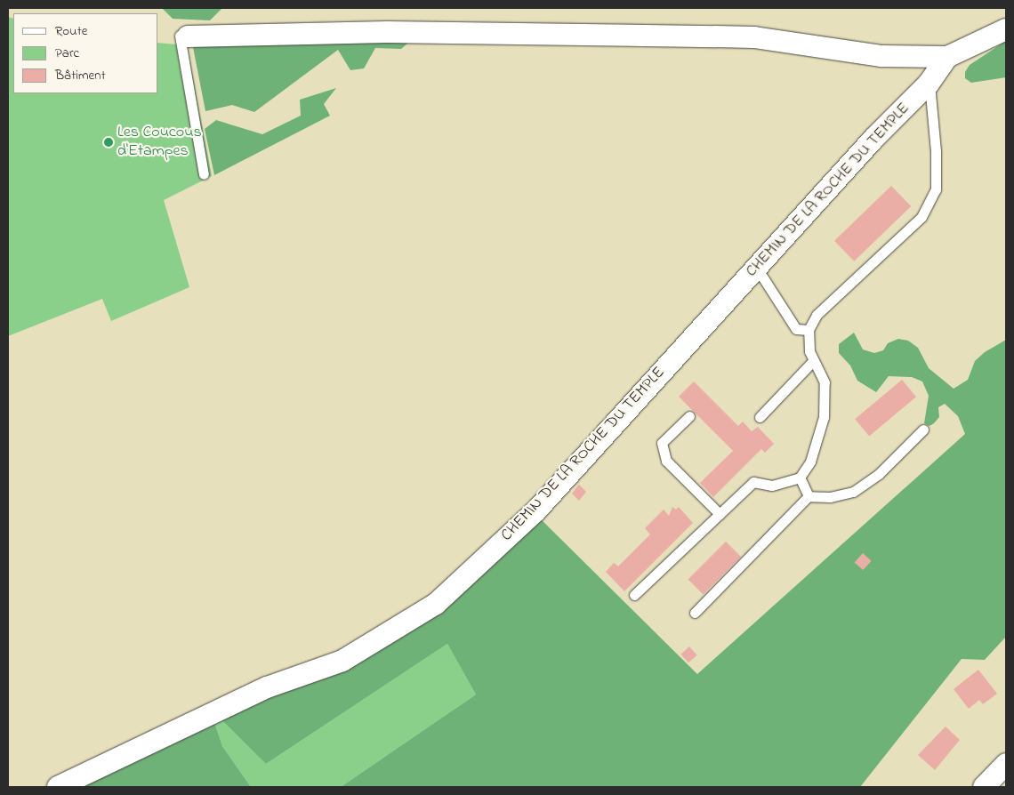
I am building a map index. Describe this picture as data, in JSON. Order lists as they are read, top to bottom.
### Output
{
  "streets": {
    "street": ["CHEMIN DE LA ROCHE DU TEMPLE"]
  },
  "places": ["Les Coucous d'Etampes"],
  "legend": ["Route", "Parc", "Bâtiment"]
}
